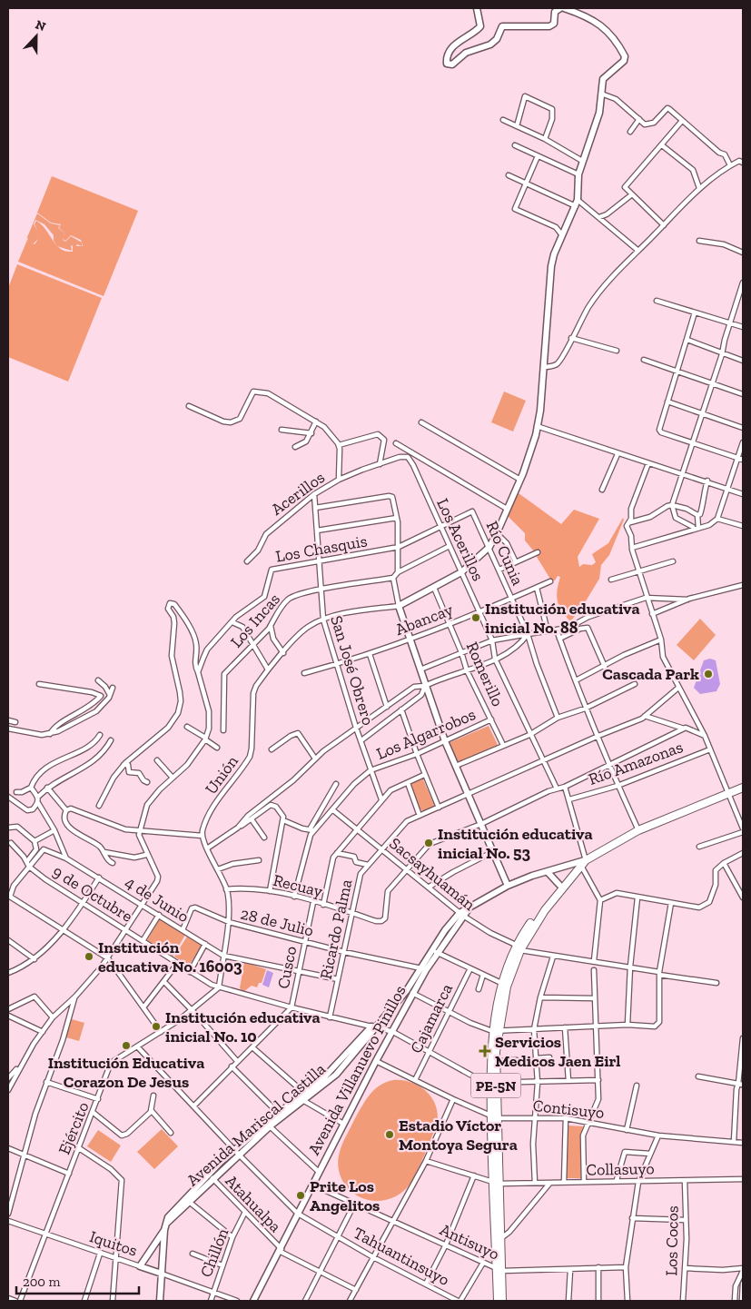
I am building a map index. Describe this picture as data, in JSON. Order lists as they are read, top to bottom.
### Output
{
  "streets": {
    "highway": ["PE-5N"],
    "street": [
      "Acerillos",
      "Los Acerillos",
      "Los Chasquis",
      "Río Cunia",
      "Abancay",
      "Los Incas",
      "San José Obrero",
      "Romerillo",
      "Los Algarrobos",
      "Río Amazonas",
      "Unión",
      "Sacsayhuamán",
      "Recuay",
      "9 de Octubre",
      "4 de Junio",
      "28 de Julio",
      "Ricardo Palma",
      "Cusco",
      "Cajamarca",
      "Avenida Villanuevo Pinillos",
      "Contisuyo",
      "Avenida Mariscal Castilla",
      "Ejército",
      "Collasuyo",
      "Atahualpa",
      "Los Cocos",
      "Antisuyo",
      "Iquitos",
      "Chillón",
      "Tahuantinsuyo"
    ]
  },
  "crossings": [
    ["Acerillos", "Los Acerillos"],
    ["Acerillos", "San José Obrero"],
    ["Los Acerillos", "Los Chasquis"],
    ["Los Acerillos", "Río Cunia"],
    ["Los Acerillos", "Abancay"],
    ["Los Acerillos", "Ricardo Palma"],
    ["Los Chasquis", "Río Cunia"],
    ["Los Chasquis", "San José Obrero"],
    ["Río Cunia", "Abancay"],
    ["Abancay", "San José Obrero"],
    ["Abancay", "Romerillo"],
    ["Los Incas", "San José Obrero"],
    ["San José Obrero", "Los Algarrobos"],
    ["San José Obrero", "Unión"],
    ["Romerillo", "Los Algarrobos"],
    ["Sacsayhuamán", "Recuay"],
    ["Sacsayhuamán", "Ricardo Palma"],
    ["Sacsayhuamán", "PE-5N"],
    ["Sacsayhuamán", "Avenida Mariscal Castilla"],
    ["Recuay", "Ricardo Palma"],
    ["Recuay", "Cusco"],
    ["9 de Octubre", "4 de Junio"],
    ["9 de Octubre", "Ricardo Palma"],
    ["9 de Octubre", "Cusco"],
    ["9 de Octubre", "Cajamarca"],
    ["9 de Octubre", "Avenida Villanuevo Pinillos"],
    ["9 de Octubre", "PE-5N"],
    ["9 de Octubre", "Avenida Mariscal Castilla"],
    ["9 de Octubre", "Ejército"],
    ["4 de Junio", "28 de Julio"],
    ["4 de Junio", "Ricardo Palma"],
    ["4 de Junio", "Cusco"],
    ["28 de Julio", "Ricardo Palma"],
    ["28 de Julio", "Cusco"],
    ["28 de Julio", "Avenida Villanuevo Pinillos"],
    ["28 de Julio", "Avenida Mariscal Castilla"],
    ["Cusco", "Tahuantinsuyo"],
    ["Cajamarca", "Contisuyo"],
    ["Avenida Villanuevo Pinillos", "Contisuyo"],
    ["Avenida Villanuevo Pinillos", "Avenida Mariscal Castilla"],
    ["Avenida Villanuevo Pinillos", "Atahualpa"],
    ["Avenida Villanuevo Pinillos", "Antisuyo"],
    ["Avenida Villanuevo Pinillos", "Tahuantinsuyo"],
    ["PE-5N", "Contisuyo"],
    ["PE-5N", "Avenida Mariscal Castilla"],
    ["PE-5N", "Collasuyo"],
    ["PE-5N", "Antisuyo"],
    ["Avenida Mariscal Castilla", "Atahualpa"],
    ["Avenida Mariscal Castilla", "Tahuantinsuyo"],
    ["Ejército", "Iquitos"],
    ["Ejército", "Tahuantinsuyo"],
    ["Collasuyo", "Los Cocos"],
    ["Atahualpa", "Chillón"],
    ["Iquitos", "Chillón"]
  ],
  "places": {
    "other": [
      "Institución educativa inicial No. 88",
      "Cascada Park",
      "Institución educativa inicial No. 53",
      "Institución educativa No. 16003",
      "Institución educativa inicial No. 10",
      "Institución Educativa Corazon De Jesus",
      "Estadio Víctor Montoya Segura",
      "Prite Los Angelitos"
    ],
    "health": ["Servicios Medicos Jaen Eirl"]
  },
  "scale_bar": "200 m",
  "north": "top"
}
